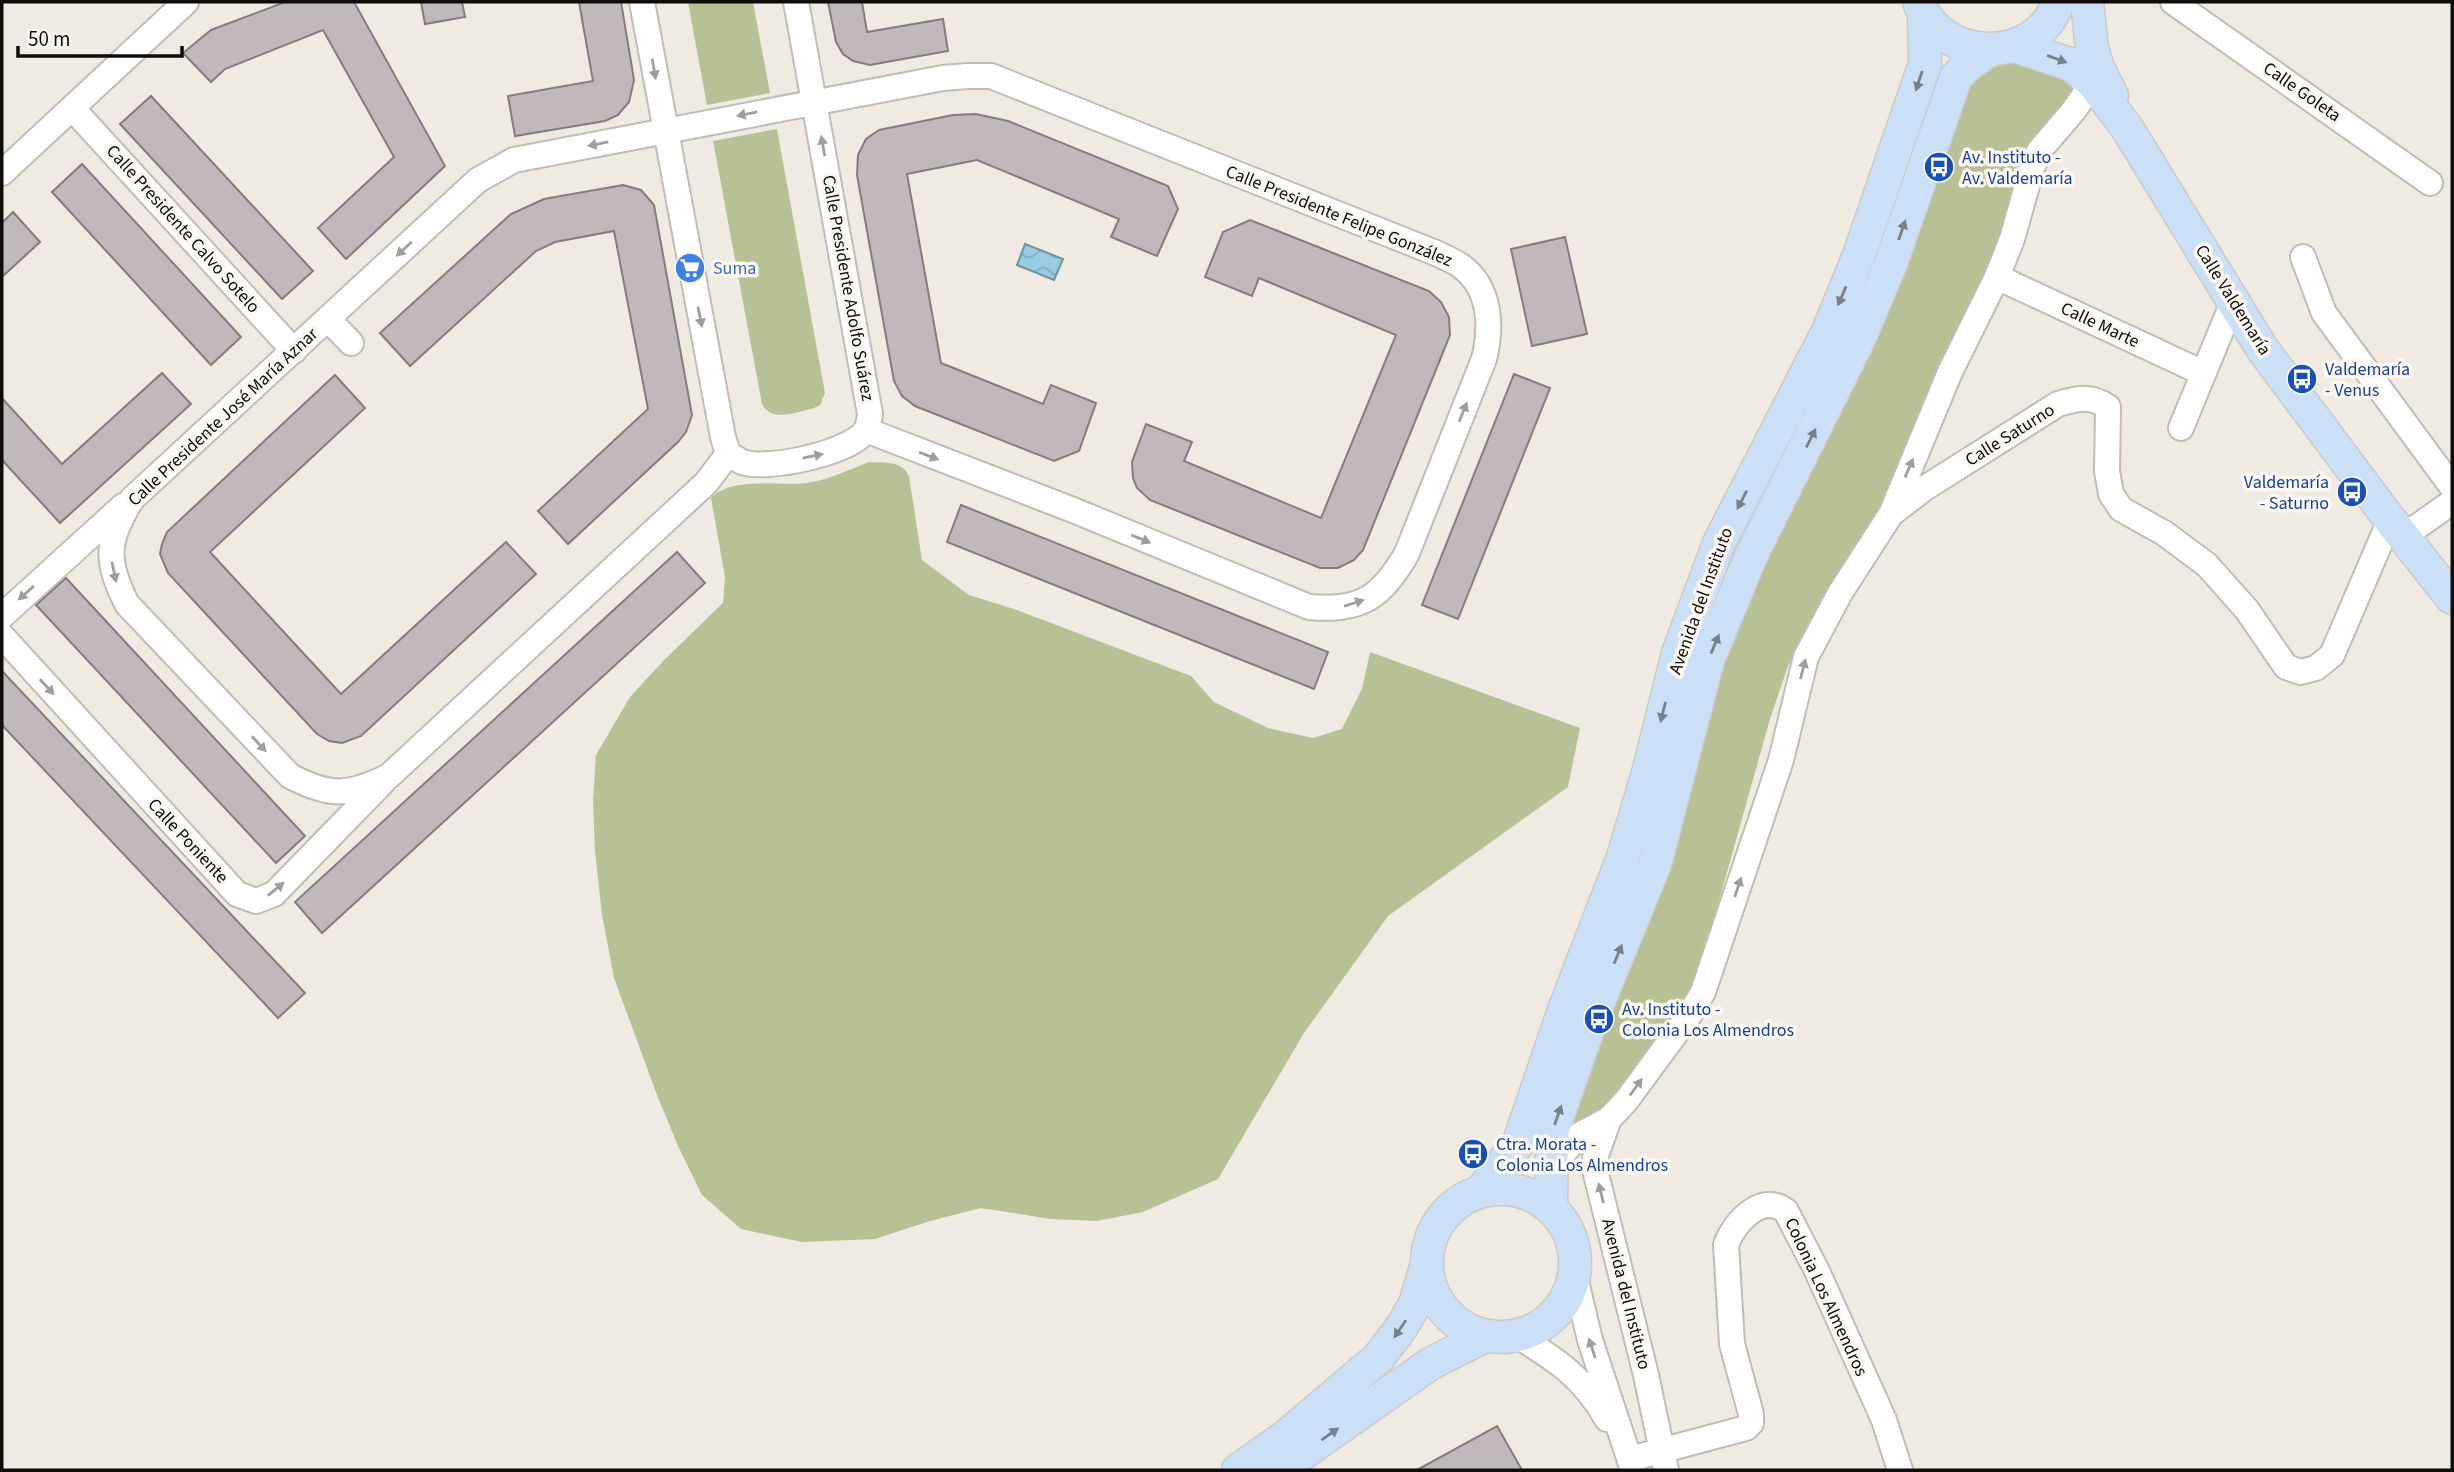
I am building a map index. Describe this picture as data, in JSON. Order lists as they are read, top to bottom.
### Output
{
  "streets": {
    "main road": ["Calle Valdemaría", "Avenida del Instituto"],
    "street": [
      "Calle Goleta",
      "Calle Presidente Felipe González",
      "Calle Presidente Calvo Sotelo",
      "Calle Presidente Adolfo Suárez",
      "Calle Marte",
      "Calle Presidente José María Aznar",
      "Calle Saturno",
      "Calle Poniente",
      "Colonia Los Almendros"
    ]
  },
  "crossings": [
    ["Calle Presidente Felipe González", "Calle Presidente Adolfo Suárez"],
    ["Calle Presidente Felipe González", "Calle Presidente José María Aznar"],
    ["Calle Presidente Calvo Sotelo", "Calle Presidente José María Aznar"],
    ["Calle Valdemaría", "Calle Saturno"],
    ["Calle Valdemaría", "Avenida del Instituto"],
    ["Calle Marte", "Avenida del Instituto"],
    ["Calle Presidente José María Aznar", "Calle Poniente"],
    ["Calle Saturno", "Avenida del Instituto"],
    ["Avenida del Instituto", "Colonia Los Almendros"]
  ],
  "places": {
    "bus stop": [
      "Av. Instituto - Av. Valdemaría",
      "Valdemaría - Venus",
      "Valdemaría - Saturno",
      "Av. Instituto - Colonia Los Almendros",
      "Ctra. Morata - Colonia Los Almendros"
    ],
    "supermarket": ["Suma"]
  },
  "scale_bar": "50 m"
}
